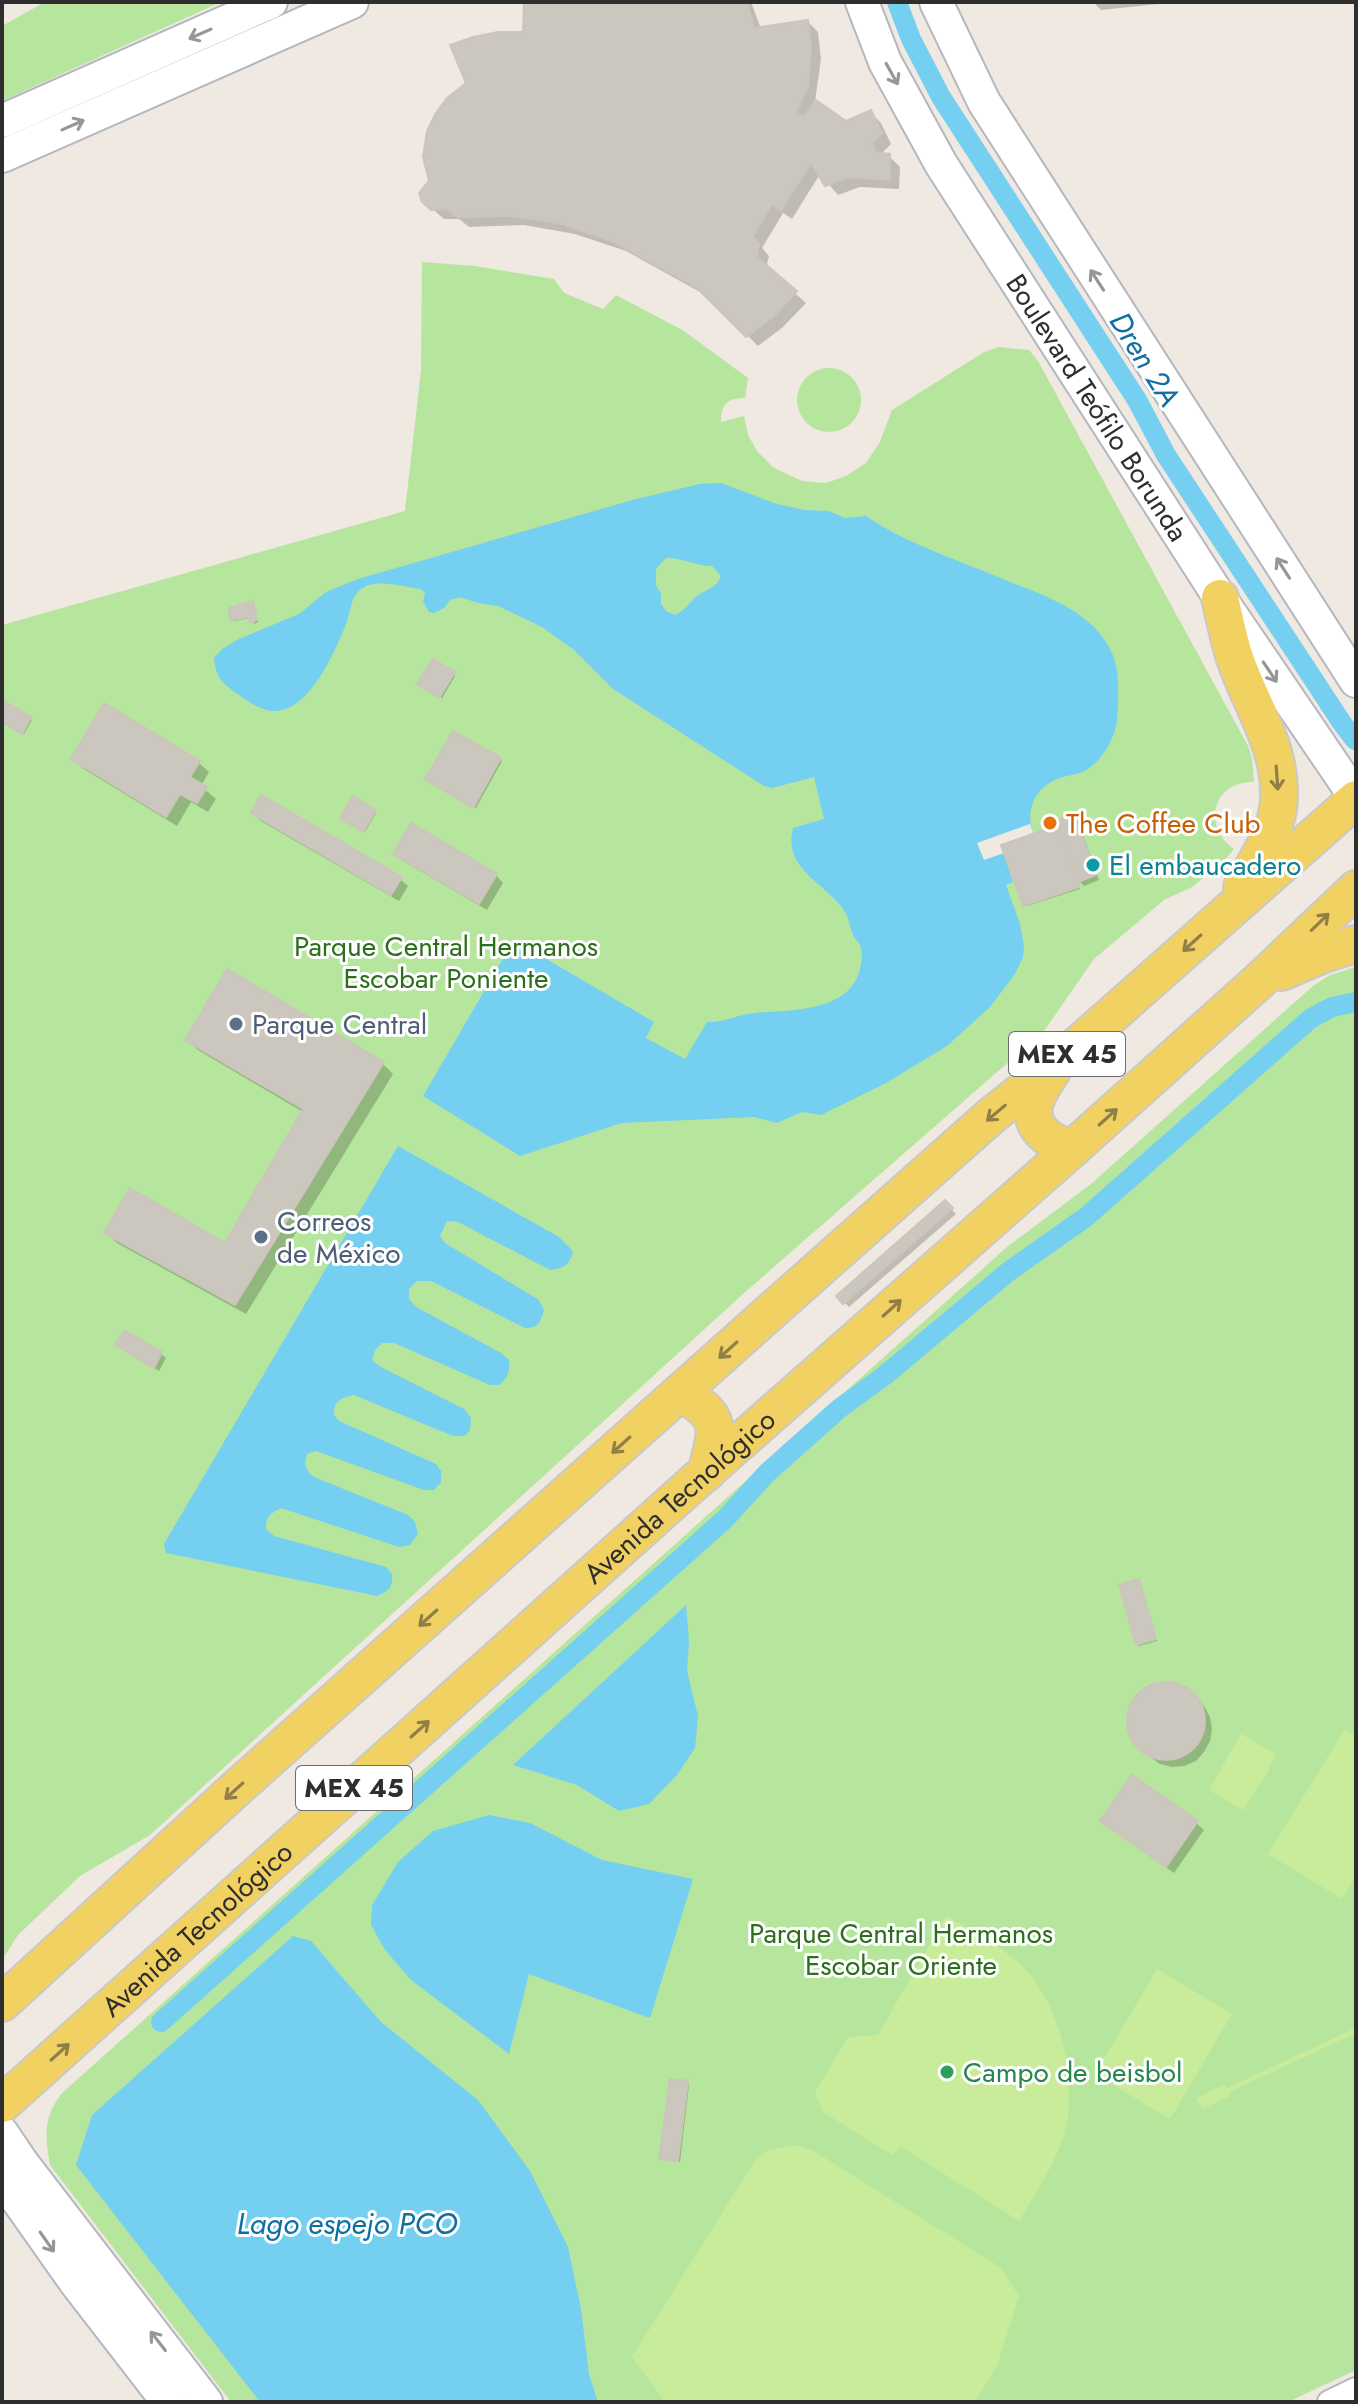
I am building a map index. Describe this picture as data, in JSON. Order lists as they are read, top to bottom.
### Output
{
  "streets": {
    "main road": ["Boulevard Teófilo Borunda", "MEX 45", "Avenida Tecnológico"]
  },
  "crossings": [
    ["Boulevard Teófilo Borunda", "MEX 45"]
  ],
  "water": ["Dren 2A", "Lago espejo PCO"],
  "parks": ["Parque Central Hermanos Escobar Poniente", "Parque Central Hermanos Escobar Oriente"],
  "places": [
    "The Coffee Club",
    "El embaucadero",
    "Parque Central",
    "Correos de México",
    "Campo de beisbol"
  ]
}
